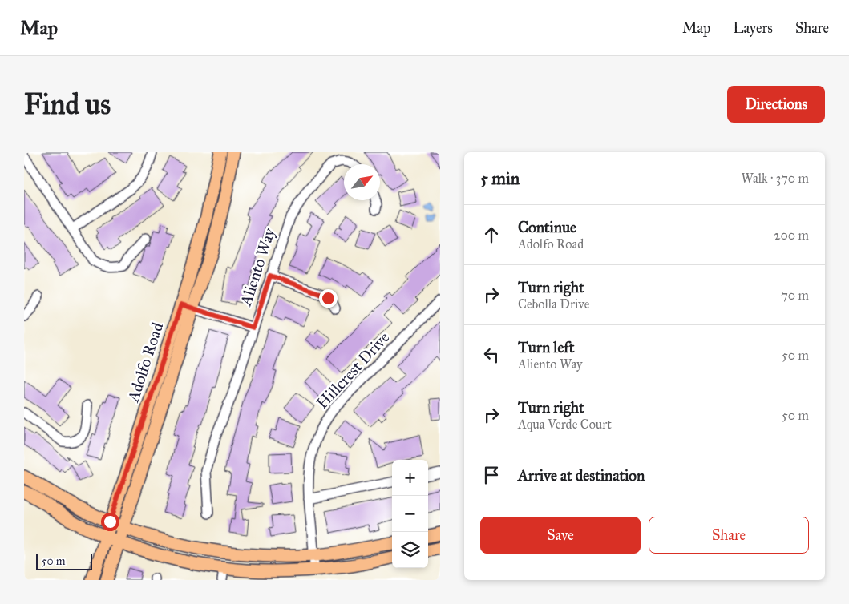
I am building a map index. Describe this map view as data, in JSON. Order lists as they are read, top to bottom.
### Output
{
  "streets": {
    "main road": ["Adolfo Road"],
    "street": ["Aliento Way", "Hillcrest Drive"]
  },
  "scale_bar": "50 m",
  "north": "top right",
  "page": {
    "header": "Map",
    "nav": ["Map", "Layers", "Share"],
    "buttons": [
      "Directions",
      ["Save", "Share"]
    ],
    "title": "Find us",
    "heading": ["5 min", "Walk · 370 m"],
    "list": [
      ["Continue", "Adolfo Road", "200 m"],
      ["Turn right", "Cebolla Drive", "70 m"],
      ["Turn left", "Aliento Way", "50 m"],
      ["Turn right", "Aqua Verde Court", "50 m"],
      "Arrive at destination"
    ],
    "map_buttons": ["+", "−"],
    "scale": "50 m"
  }
}
